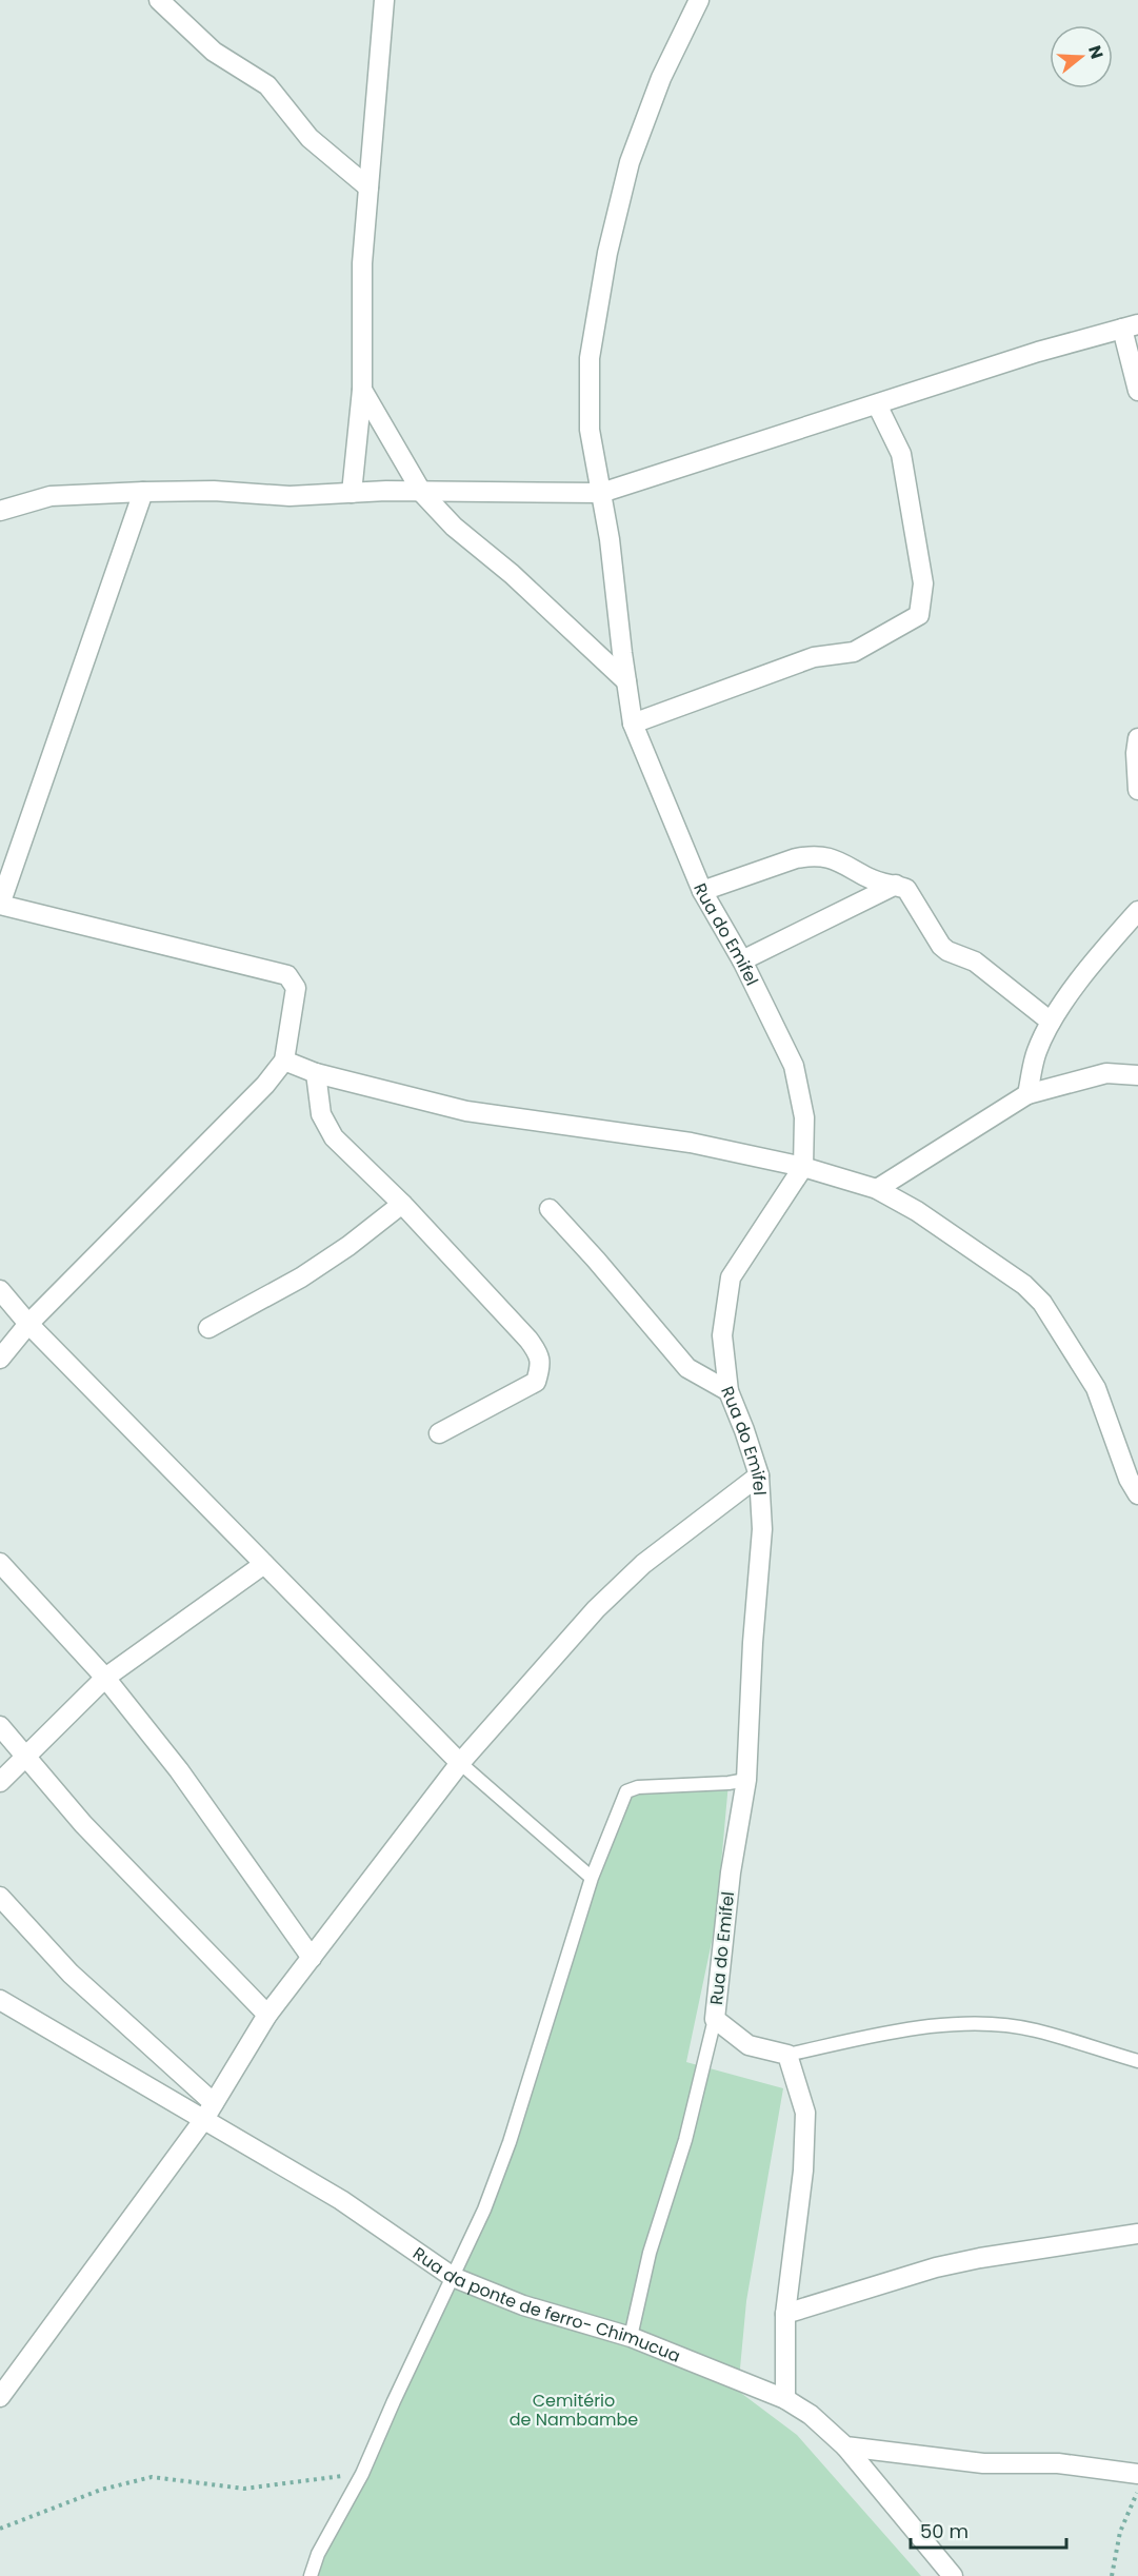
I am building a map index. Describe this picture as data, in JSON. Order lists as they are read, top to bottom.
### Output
{
  "streets": {
    "street": ["Rua do Emifel", "Rua da ponte de ferro- Chimucua"]
  },
  "parks": ["Cemitério de Nambambe"],
  "scale_bar": "50 m",
  "north": "right"
}
